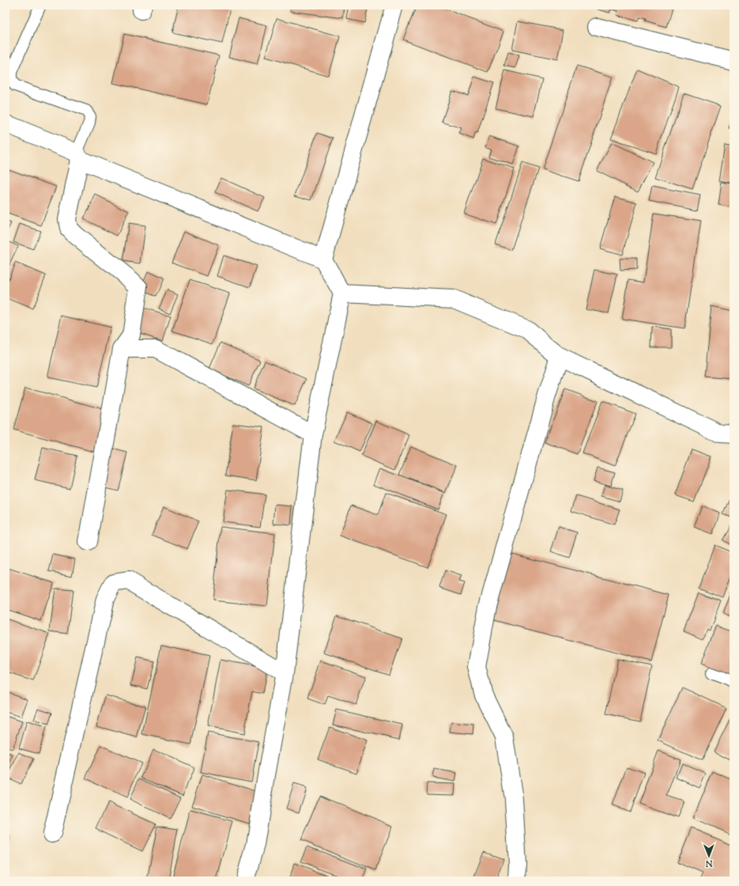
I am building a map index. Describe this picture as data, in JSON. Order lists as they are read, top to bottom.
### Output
{
  "north": "bottom"
}
